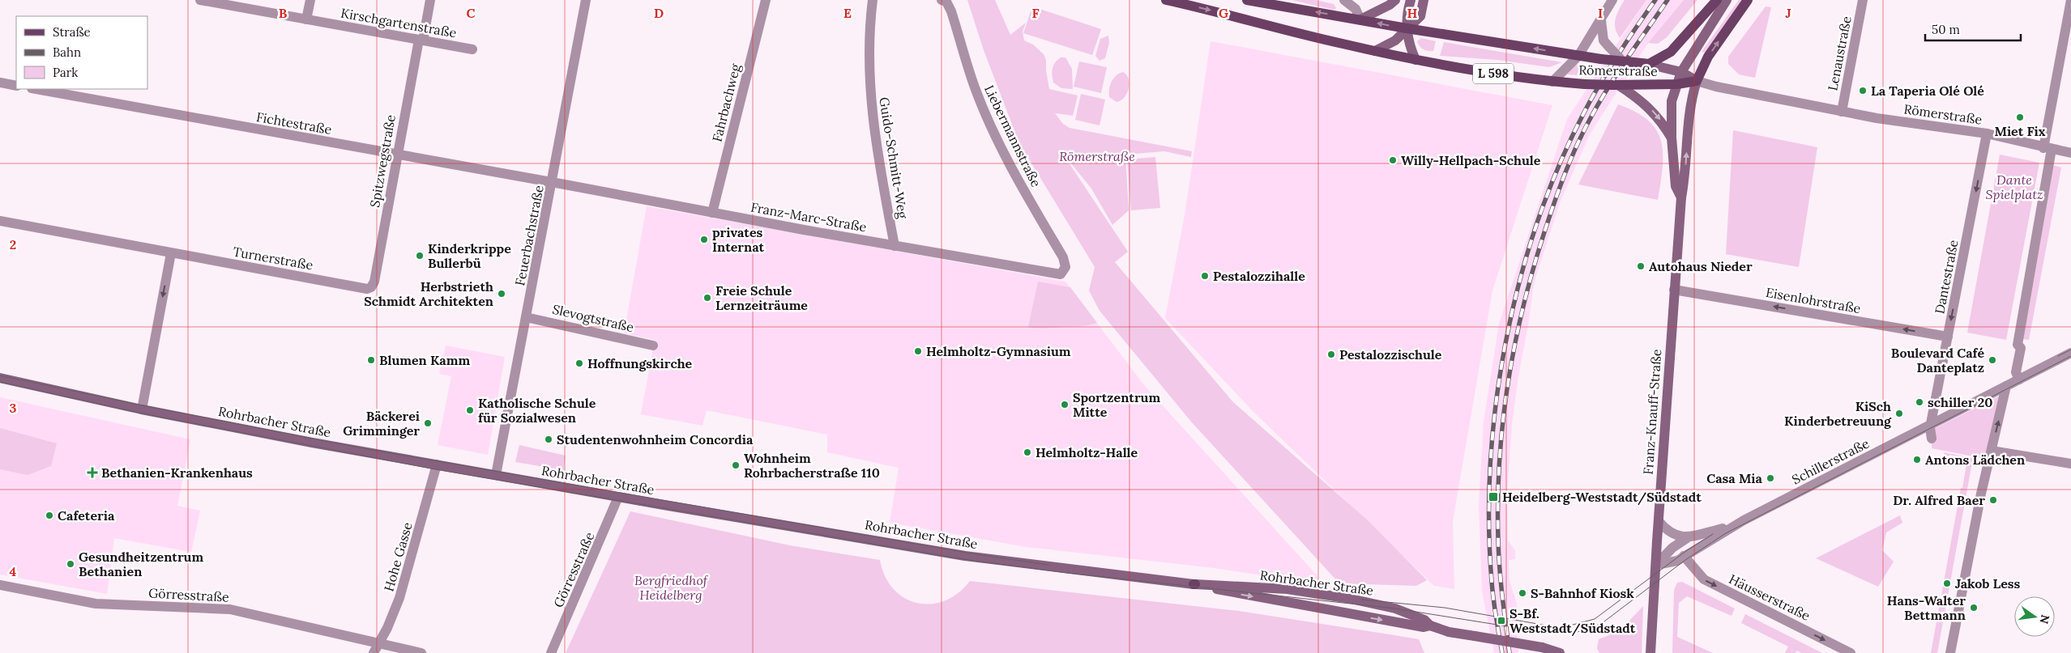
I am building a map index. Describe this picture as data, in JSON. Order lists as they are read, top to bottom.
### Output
{
  "streets": {
    "main road": [
      "Römerstraße",
      "L 598",
      "Franz-Knauff-Straße",
      "Rohrbacher Straße"
    ],
    "street": [
      "Kirschgartenstraße",
      "Lenaustraße",
      "Fahrbachweg",
      "Fichtestraße",
      "Liebermannstraße",
      "Guido-Schmitt-Weg",
      "Spitzwegstraße",
      "Franz-Marc-Straße",
      "Feuerbachstraße",
      "Turnerstraße",
      "Dantestraße",
      "Eisenlohrstraße",
      "Slevogtstraße",
      "Schillerstraße",
      "Hohe Gasse",
      "Görresstraße",
      "Häusserstraße"
    ]
  },
  "crossings": [
    ["Kirschgartenstraße", "Spitzwegstraße"],
    ["Lenaustraße", "Römerstraße"],
    ["Römerstraße", "Dantestraße"],
    ["Römerstraße", "Franz-Knauff-Straße"],
    ["Fahrbachweg", "Franz-Marc-Straße"],
    ["Fichtestraße", "Spitzwegstraße"],
    ["Fichtestraße", "Franz-Marc-Straße"],
    ["Fichtestraße", "Feuerbachstraße"],
    ["Liebermannstraße", "Franz-Marc-Straße"],
    ["Guido-Schmitt-Weg", "Franz-Marc-Straße"],
    ["Spitzwegstraße", "Turnerstraße"],
    ["Franz-Marc-Straße", "Feuerbachstraße"],
    ["Feuerbachstraße", "Slevogtstraße"],
    ["Feuerbachstraße", "Rohrbacher Straße"],
    ["Dantestraße", "Eisenlohrstraße"],
    ["Dantestraße", "Schillerstraße"],
    ["Eisenlohrstraße", "Franz-Knauff-Straße"],
    ["Franz-Knauff-Straße", "Schillerstraße"],
    ["Rohrbacher Straße", "Hohe Gasse"],
    ["Rohrbacher Straße", "Görresstraße"],
    ["Schillerstraße", "Häusserstraße"],
    ["Hohe Gasse", "Görresstraße"]
  ],
  "one_way": ["Eisenlohrstraße", "Häusserstraße"],
  "parks": ["Römerstraße", "Dante Spielplatz", "Bergfriedhof Heidelberg"],
  "places": {
    "other": [
      "La Taperia Olé Olé",
      "Miet Fix",
      "Willy-Hellpach-Schule",
      "privates Internat",
      "Kinderkrippe Bullerbü",
      "Autohaus Nieder",
      "Pestalozzihalle",
      "Herbstrieth Schmidt Architekten",
      "Freie Schule Lernzeiträume",
      "Helmholtz-Gymnasium",
      "Pestalozzischule",
      "Blumen Kamm",
      "Boulevard Café Danteplatz",
      "Hoffnungskirche",
      "schiller 20",
      "Sportzentrum Mitte",
      "Katholische Schule für Sozialwesen",
      "KiSch Kinderbetreuung",
      "Bäckerei Grimminger",
      "Studentenwohnheim Concordia",
      "Helmholtz-Halle",
      "Antons Lädchen",
      "Wohnheim Rohrbacherstraße 110",
      "Casa Mia",
      "Dr. Alfred Baer",
      "Cafeteria",
      "Gesundheitzentrum Bethanien",
      "Jakob Less",
      "S-Bahnhof Kiosk",
      "Hans-Walter Bettmann"
    ],
    "health": ["Bethanien-Krankenhaus"],
    "transit": ["Heidelberg-Weststadt/Südstadt", "S-Bf. Weststadt/Südstadt"]
  },
  "legend": ["Straße", "Bahn", "Park"],
  "scale_bar": "50 m",
  "north": "right",
  "grid": {
    "columns": [
      "B",
      "C",
      "D",
      "E",
      "F",
      "G",
      "H",
      "I",
      "J"
    ],
    "rows": ["2", "3", "4"]
  }
}
